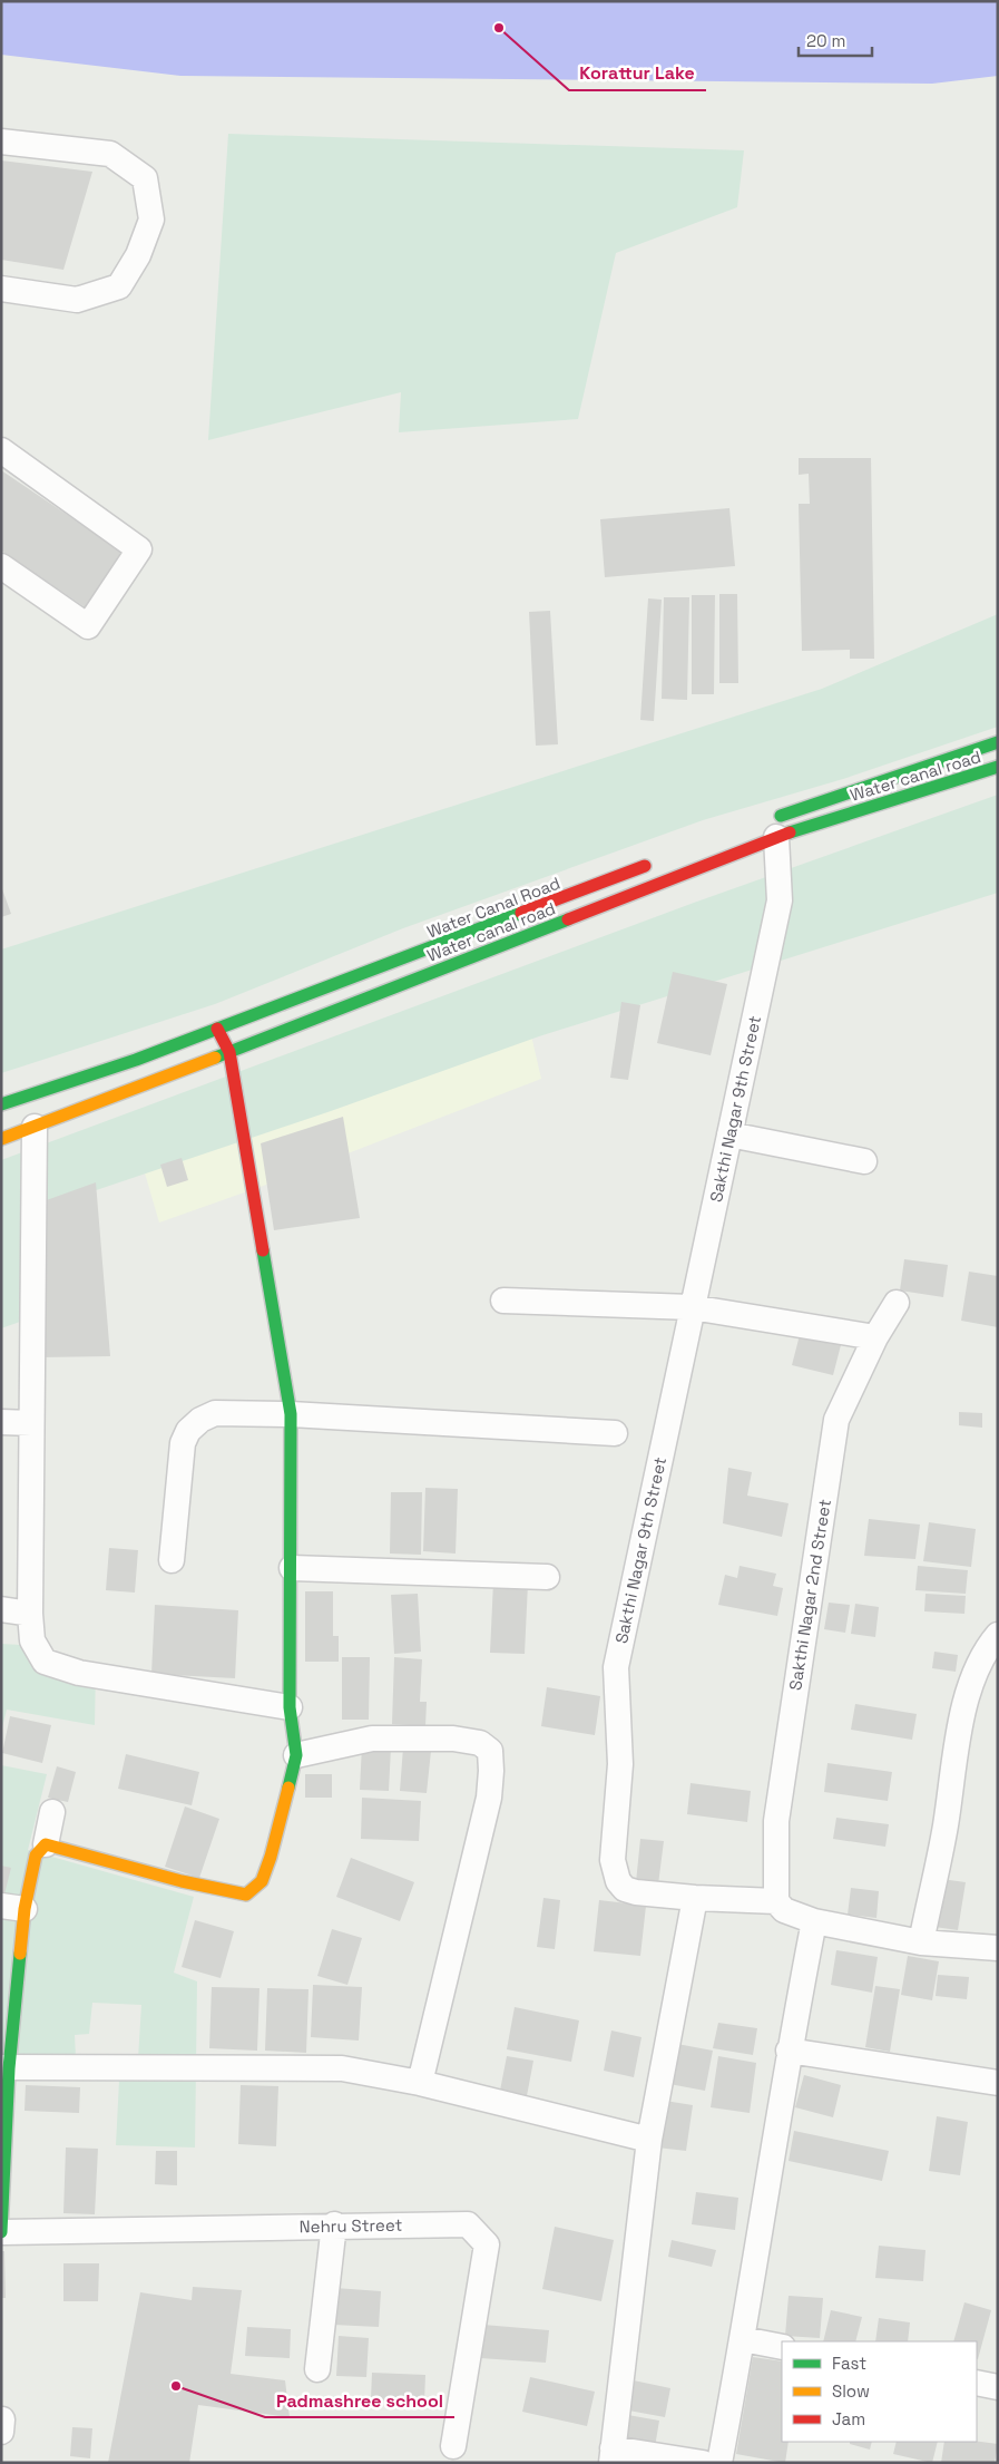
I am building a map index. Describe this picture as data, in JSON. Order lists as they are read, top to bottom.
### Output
{
  "streets": {
    "main road": ["Water canal road", "Water Canal Road"],
    "street": ["Sakthi Nagar 9th Street", "Sakthi Nagar 2nd Street", "Nehru Street"]
  },
  "crossings": [
    ["Water canal road", "Water Canal Road"],
    ["Water canal road", "Sakthi Nagar 9th Street"],
    ["Water Canal Road", "Sakthi Nagar 9th Street"],
    ["Sakthi Nagar 9th Street", "Sakthi Nagar 2nd Street"]
  ],
  "places": ["Korattur Lake", "Padmashree school"],
  "legend": ["Fast", "Slow", "Jam"],
  "scale_bar": "20 m"
}
